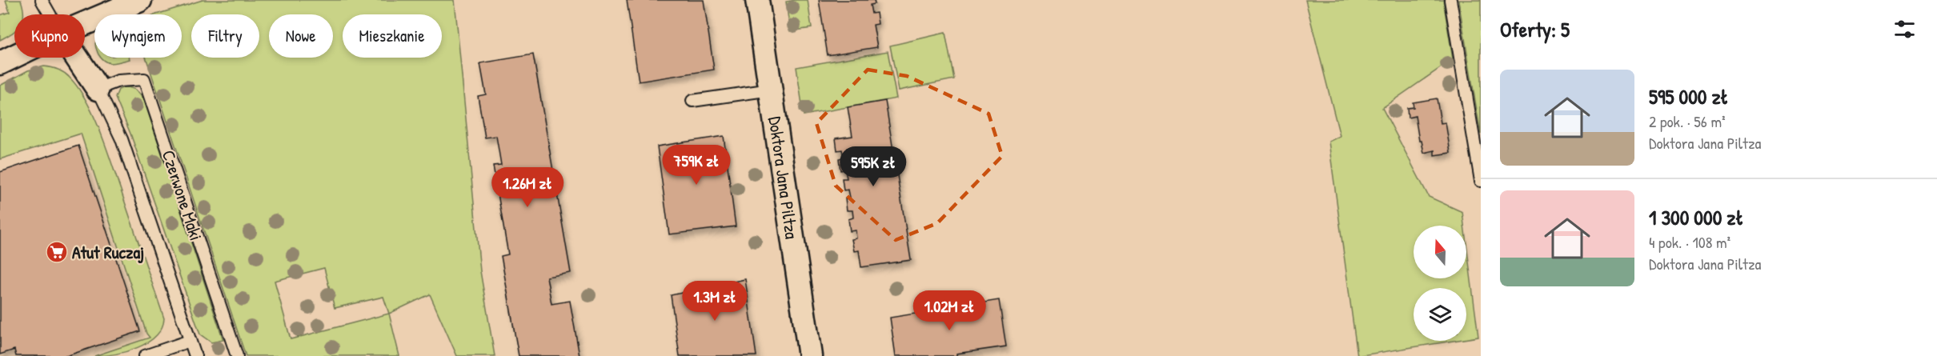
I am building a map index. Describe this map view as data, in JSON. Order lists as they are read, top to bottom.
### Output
{
  "streets": {
    "street": ["Doktora Jana Piltza"],
    "lane": ["Czerwone Maki"]
  },
  "places": {
    "supermarket": ["Atut Ruczaj"]
  },
  "north": "top",
  "page": {
    "heading": "Oferty: 5",
    "chip": [
      "Kupno",
      "Wynajem",
      "Filtry",
      "Nowe",
      "Mieszkanie"
    ],
    "list": [
      {
        "name": "595 000 zł",
        "note": "2 pok. · 56 m² · Doktora Jana Piltza"
      },
      {
        "name": "1 300 000 zł",
        "note": "4 pok. · 108 m² · Doktora Jana Piltza"
      }
    ],
    "price": [
      "759K zł",
      "595K zł",
      "1.26M zł",
      "1.3M zł",
      "1.02M zł"
    ]
  }
}
